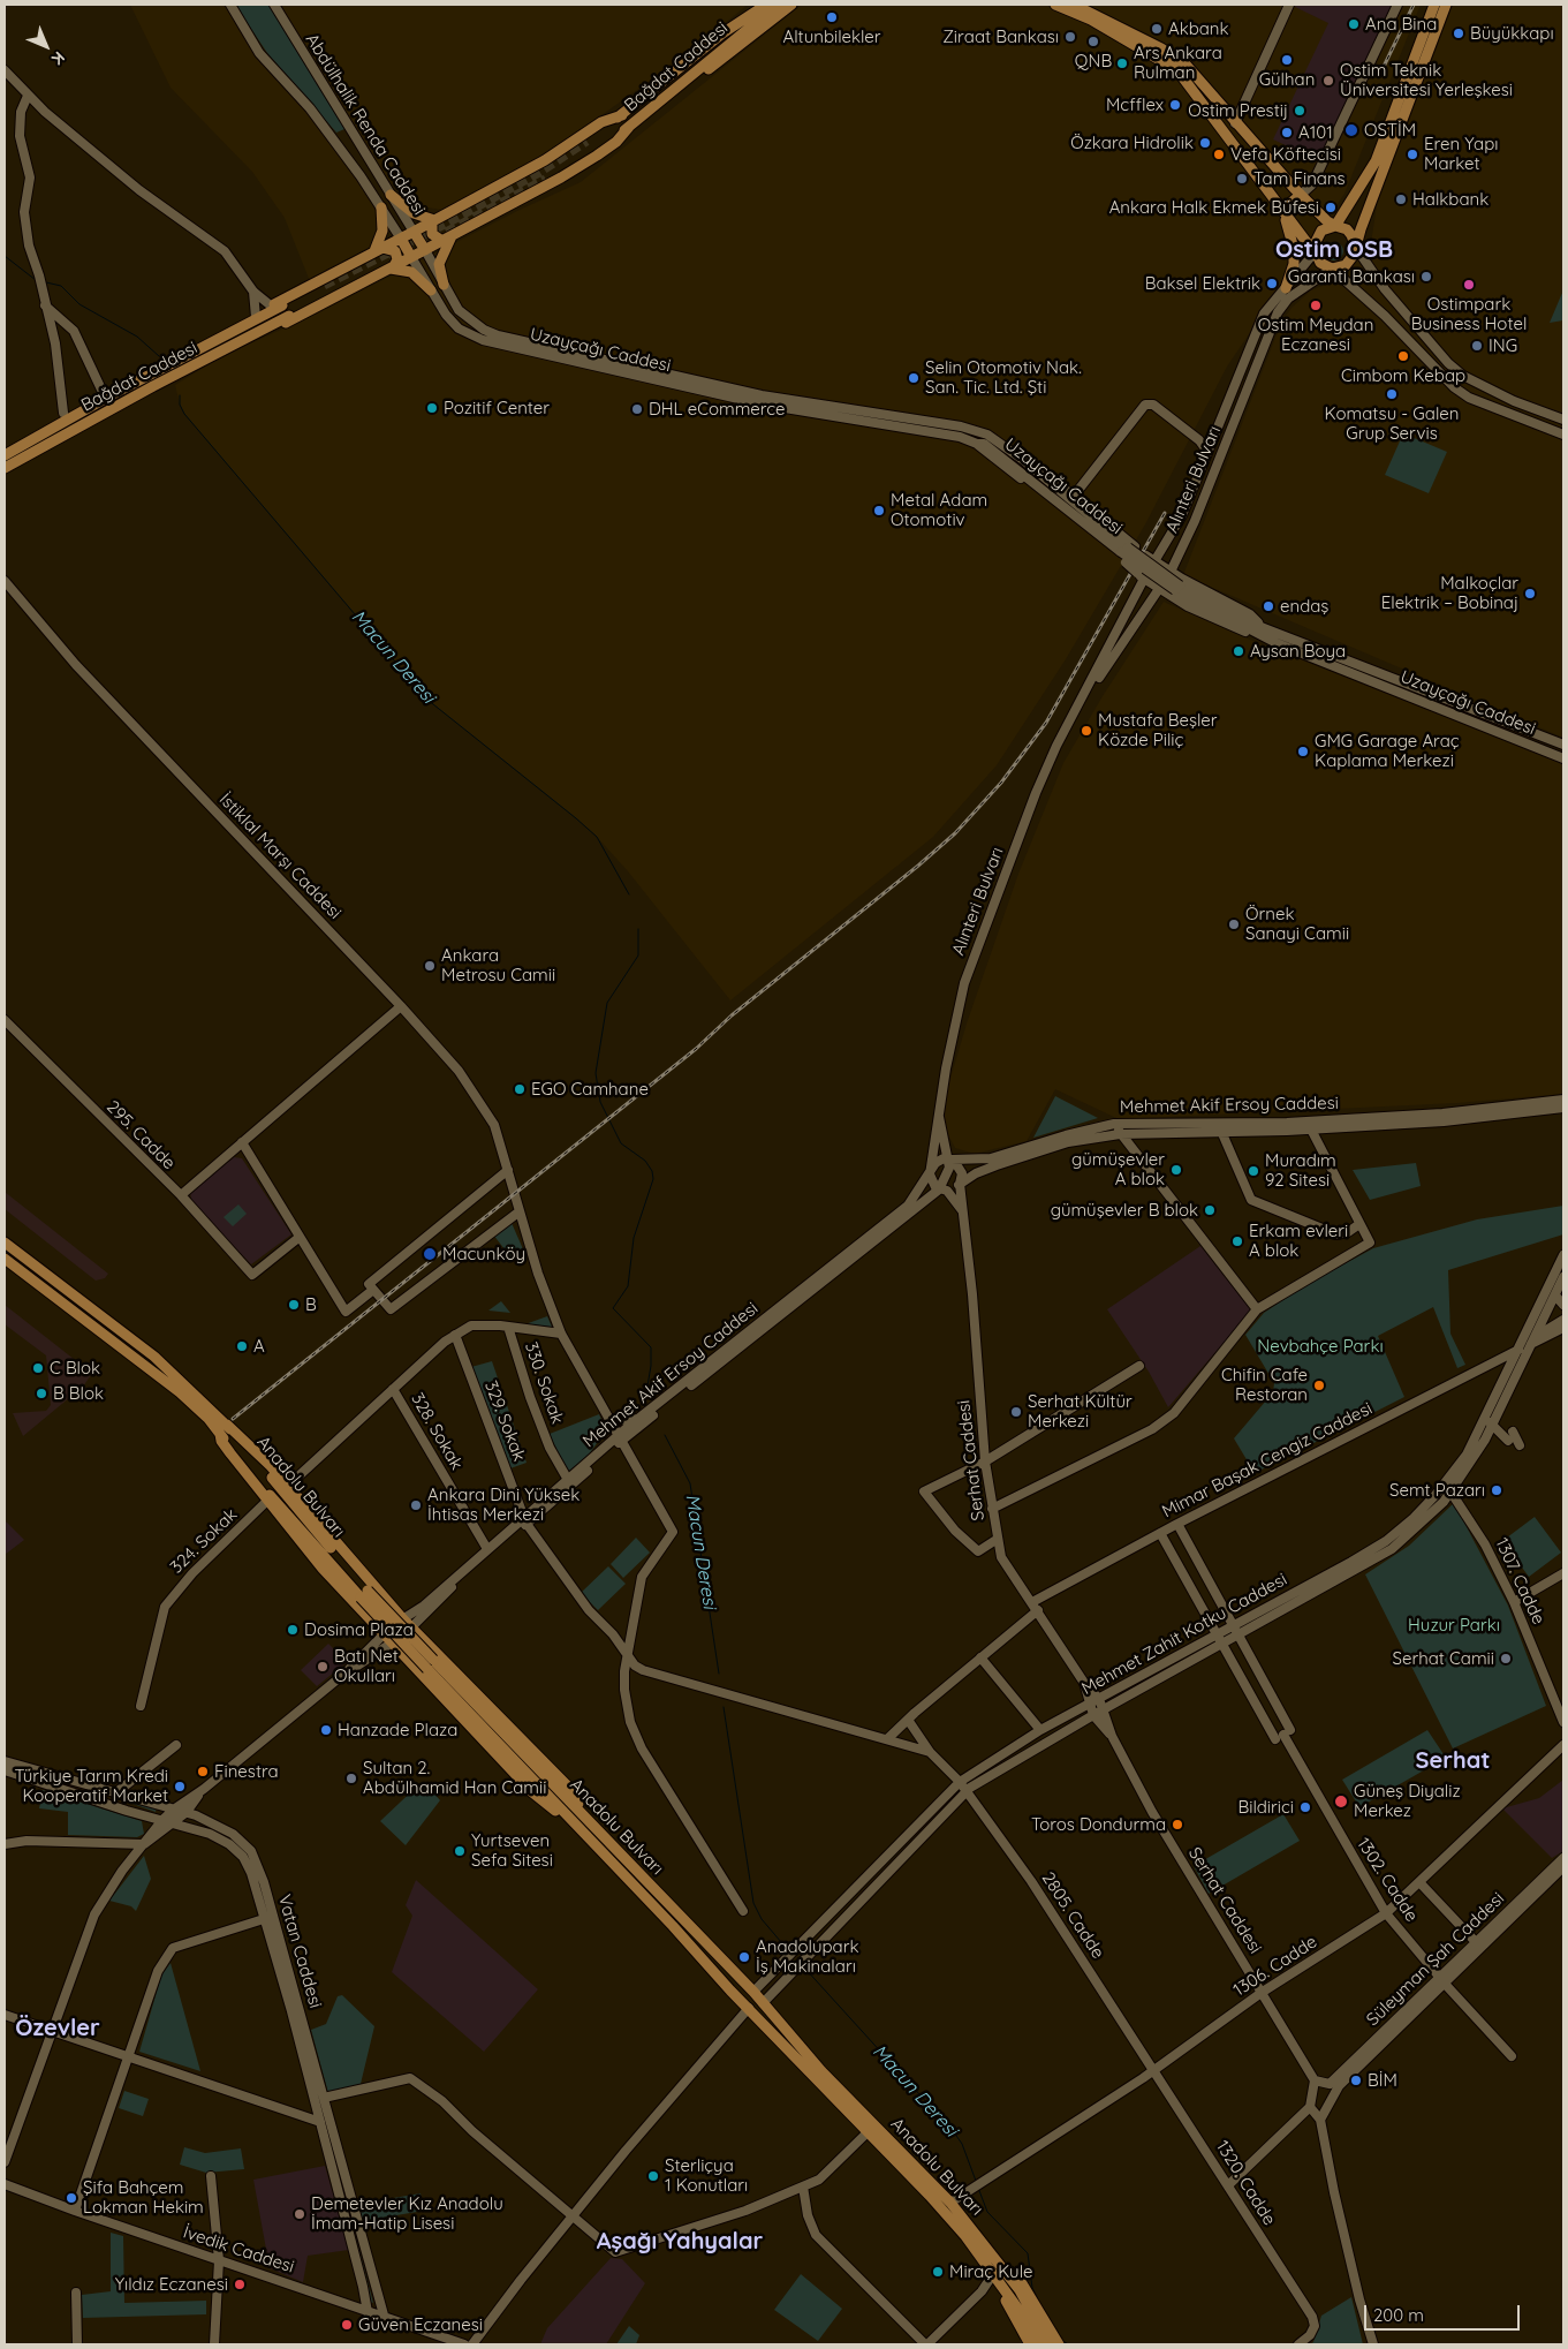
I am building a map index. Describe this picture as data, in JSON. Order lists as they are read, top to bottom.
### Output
{
  "streets": {
    "main road": [
      "Bağdat Caddesi",
      "Abdülhalik Renda Caddesi",
      "Uzayçağı Caddesi",
      "Alınteri Bulvarı",
      "İstiklal Marşı Caddesi",
      "Mehmet Akif Ersoy Caddesi",
      "295. Cadde",
      "330. Sokak",
      "329. Sokak",
      "328. Sokak",
      "Serhat Caddesi",
      "Mimar Başak Cengiz Caddesi",
      "Anadolu Bulvarı",
      "324. Sokak",
      "1307. Cadde",
      "Mehmet Zahit Kotku Caddesi",
      "1302. Cadde",
      "2805. Cadde",
      "Vatan Caddesi",
      "Süleyman Şah Caddesi",
      "1306. Cadde",
      "1320. Cadde",
      "İvedik Caddesi"
    ]
  },
  "crossings": [
    ["Bağdat Caddesi", "Abdülhalik Renda Caddesi"],
    ["Uzayçağı Caddesi", "Alınteri Bulvarı"],
    ["Alınteri Bulvarı", "Mehmet Akif Ersoy Caddesi"],
    ["Alınteri Bulvarı", "Serhat Caddesi"],
    ["İstiklal Marşı Caddesi", "Mehmet Akif Ersoy Caddesi"],
    ["İstiklal Marşı Caddesi", "329. Sokak"],
    ["Mehmet Akif Ersoy Caddesi", "330. Sokak"],
    ["Mehmet Akif Ersoy Caddesi", "329. Sokak"],
    ["Mehmet Akif Ersoy Caddesi", "328. Sokak"],
    ["Mehmet Akif Ersoy Caddesi", "Serhat Caddesi"],
    ["329. Sokak", "Mimar Başak Cengiz Caddesi"],
    ["329. Sokak", "2805. Cadde"],
    ["Serhat Caddesi", "Mimar Başak Cengiz Caddesi"],
    ["Serhat Caddesi", "Mehmet Zahit Kotku Caddesi"],
    ["Serhat Caddesi", "1306. Cadde"],
    ["Mimar Başak Cengiz Caddesi", "Mehmet Zahit Kotku Caddesi"],
    ["Mimar Başak Cengiz Caddesi", "1302. Cadde"],
    ["Mimar Başak Cengiz Caddesi", "2805. Cadde"],
    ["Anadolu Bulvarı", "Mehmet Zahit Kotku Caddesi"],
    ["Anadolu Bulvarı", "1306. Cadde"],
    ["1307. Cadde", "Mehmet Zahit Kotku Caddesi"],
    ["Mehmet Zahit Kotku Caddesi", "1302. Cadde"],
    ["Mehmet Zahit Kotku Caddesi", "2805. Cadde"],
    ["1302. Cadde", "Süleyman Şah Caddesi"],
    ["1302. Cadde", "1306. Cadde"],
    ["2805. Cadde", "1306. Cadde"],
    ["2805. Cadde", "1320. Cadde"],
    ["Vatan Caddesi", "İvedik Caddesi"],
    ["1306. Cadde", "1320. Cadde"]
  ],
  "districts": [
    "Ostim OSB",
    "Serhat",
    "Özevler",
    "Aşağı Yahyalar"
  ],
  "water": ["Macun Deresi"],
  "parks": ["Nevbahçe Parkı", "Huzur Parkı"],
  "places": [
    "Altunbilekler",
    "Ana Bina",
    "Akbank",
    "Büyükkapı",
    "Ziraat Bankası",
    "QNB",
    "Gülhan",
    "Ars Ankara Rulman",
    "Ostim Teknik Üniversitesi Yerleşkesi",
    "Mcfflex",
    "Ostim Prestij",
    "OSTİM",
    "A101",
    "Özkara Hidrolik",
    "Vefa Köftecisi",
    "Eren Yapı Market",
    "Tam Finans",
    "Halkbank",
    "Ankara Halk Ekmek Büfesi",
    "Garanti Bankası",
    "Baksel Elektrik",
    "Ostimpark Business Hotel",
    "Ostim Meydan Eczanesi",
    "ING",
    "Cimbom Kebap",
    "Selin Otomotiv Nak. San. Tic. Ltd. Şti",
    "Komatsu - Galen Grup Servis",
    "Pozitif Center",
    "DHL eCommerce",
    "Metal Adam Otomotiv",
    "Malkoçlar Elektrik – Bobinaj",
    "endaş",
    "Aysan Boya",
    "Mustafa Beşler Közde Piliç",
    "GMG Garage Araç Kaplama Merkezi",
    "Örnek Sanayi Camii",
    "Ankara Metrosu Camii",
    "EGO Camhane",
    "gümüşevler A blok",
    "Muradım 92 Sitesi",
    "gümüşevler B blok",
    "Erkam evleri A blok",
    "Macunköy",
    "B",
    "A",
    "C Blok",
    "Chifin Cafe Restoran",
    "B Blok",
    "Serhat Kültür Merkezi",
    "Semt Pazarı",
    "Ankara Dini Yüksek İhtisas Merkezi",
    "Dosima Plaza",
    "Serhat Camii",
    "Batı Net Okulları",
    "Hanzade Plaza",
    "Finestra",
    "Sultan 2. Abdülhamid Han Camii",
    "Türkiye Tarım Kredi Kooperatif Market",
    "Güneş Diyaliz Merkez",
    "Bildirici",
    "Toros Dondurma",
    "Yurtseven Sefa Sitesi",
    "Anadolupark İş Makinaları",
    "BİM",
    "Sterliçya 1 Konutları",
    "Şifa Bahçem Lokman Hekim",
    "Demetevler Kız Anadolu İmam-Hatip Lisesi",
    "Miraç Kule",
    "Yıldız Eczanesi",
    "Güven Eczanesi"
  ],
  "scale_bar": "200 m",
  "north": "bottom right"
}
